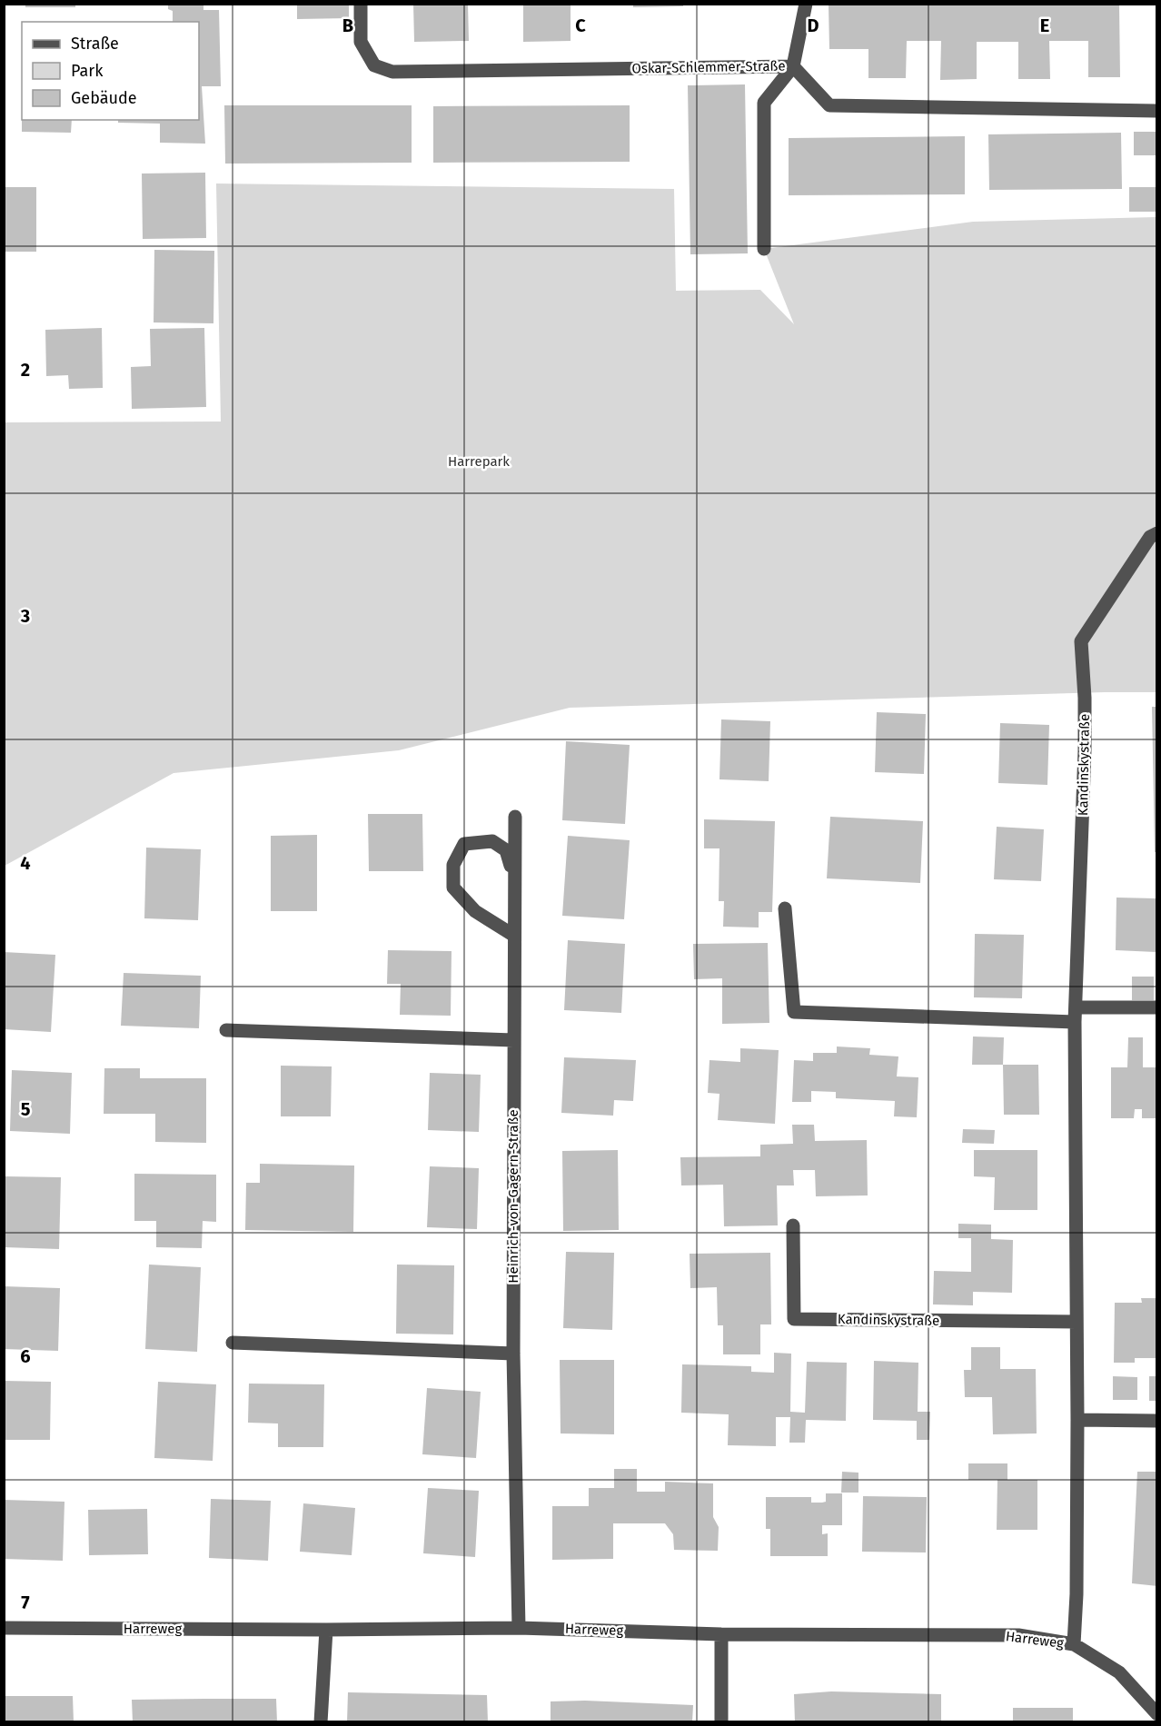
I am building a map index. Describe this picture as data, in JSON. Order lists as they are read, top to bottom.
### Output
{
  "streets": {
    "street": [
      "Oskar-Schlemmer-Straße",
      "Kandinskystraße",
      "Heinrich-von-Gagern-Straße",
      "Harreweg"
    ]
  },
  "crossings": [
    ["Kandinskystraße", "Harreweg"],
    ["Heinrich-von-Gagern-Straße", "Harreweg"]
  ],
  "parks": ["Harrepark"],
  "legend": ["Straße", "Park", "Gebäude"],
  "grid": {
    "columns": [
      "B",
      "C",
      "D",
      "E"
    ],
    "rows": [
      "2",
      "3",
      "4",
      "5",
      "6",
      "7"
    ]
  }
}
